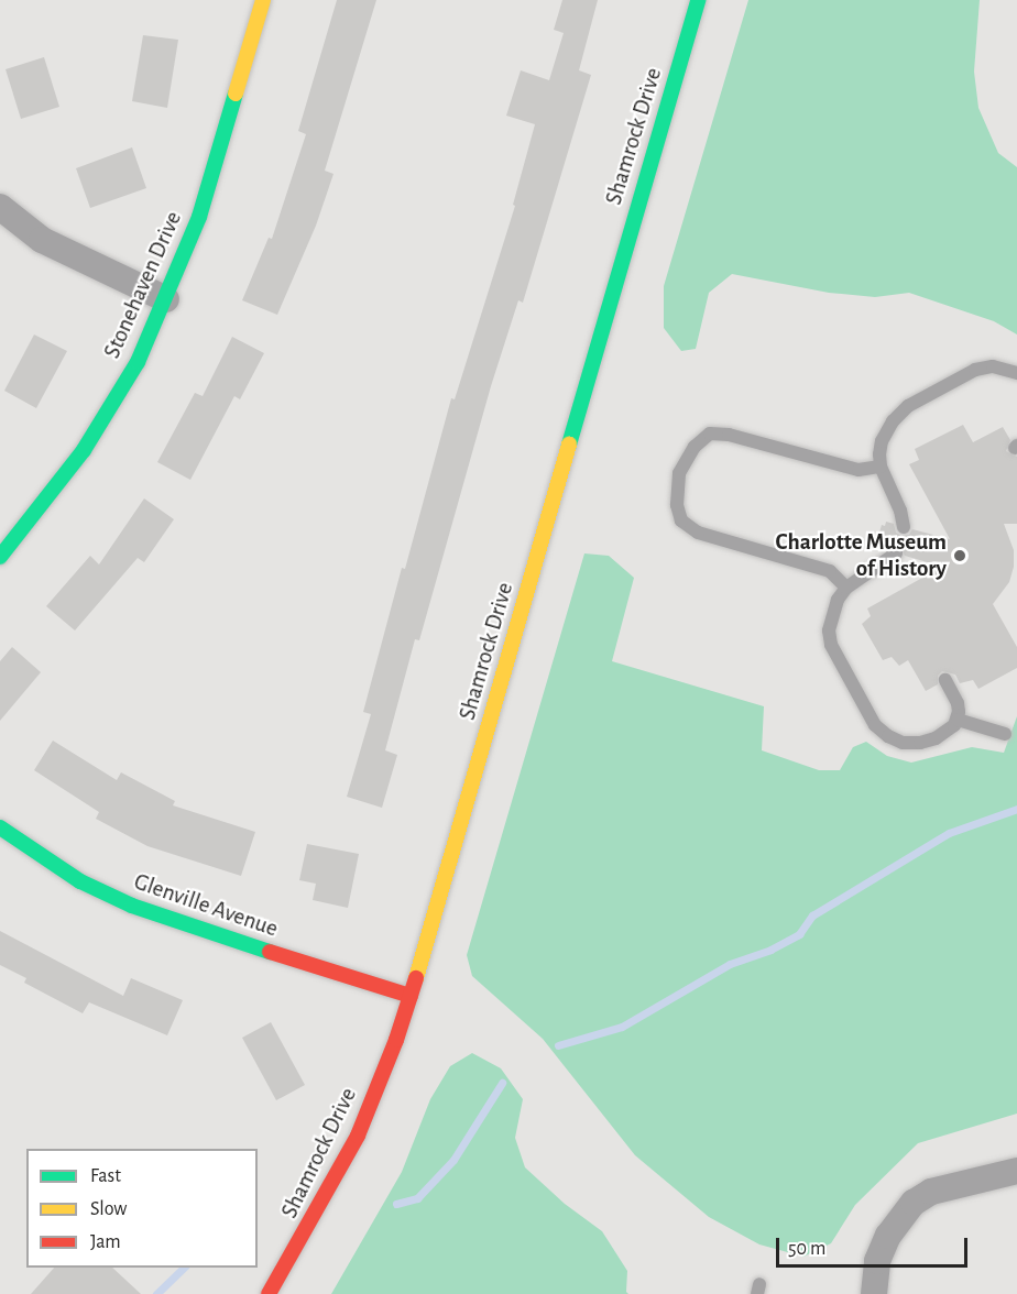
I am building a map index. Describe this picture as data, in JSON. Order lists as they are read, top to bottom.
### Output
{
  "streets": {
    "street": ["Shamrock Drive", "Stonehaven Drive", "Glenville Avenue"]
  },
  "crossings": [
    ["Shamrock Drive", "Glenville Avenue"]
  ],
  "places": ["Charlotte Museum of History"],
  "legend": ["Fast", "Slow", "Jam"],
  "scale_bar": "50 m"
}
